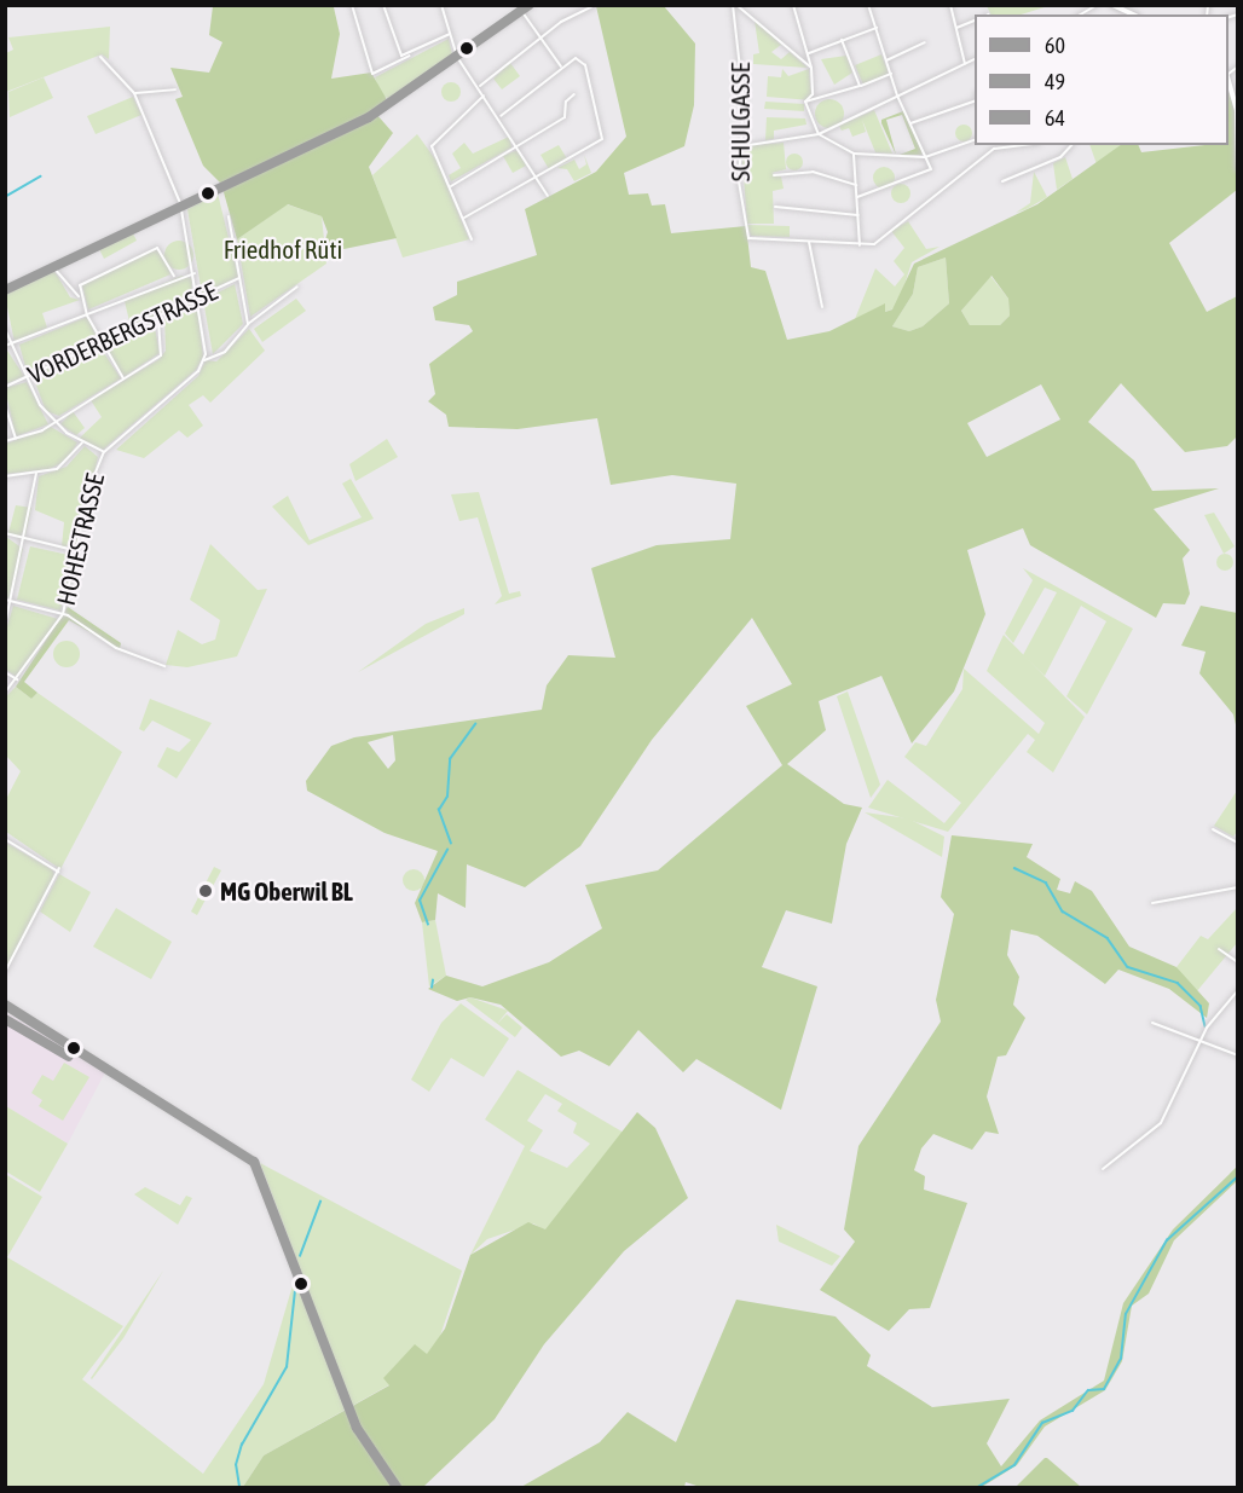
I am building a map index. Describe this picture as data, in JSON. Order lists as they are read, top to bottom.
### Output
{
  "streets": {
    "street": ["SCHULGASSE", "VORDERBERGSTRASSE", "HOHESTRASSE"]
  },
  "parks": ["Friedhof Rüti"],
  "places": ["MG Oberwil BL"],
  "lines": ["transit line 60", "transit line 49", "transit line 64"],
  "legend": ["60", "49", "64"]
}
